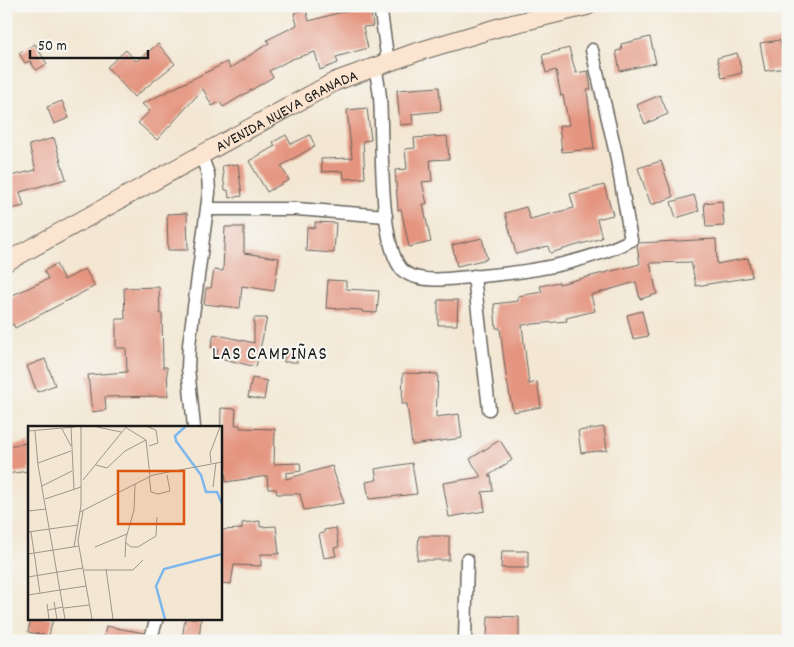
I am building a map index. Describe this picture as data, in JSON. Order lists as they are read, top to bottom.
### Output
{
  "streets": {
    "street": ["AVENIDA NUEVA GRANADA"]
  },
  "districts": ["LAS CAMPIÑAS"],
  "scale_bar": "50 m"
}
